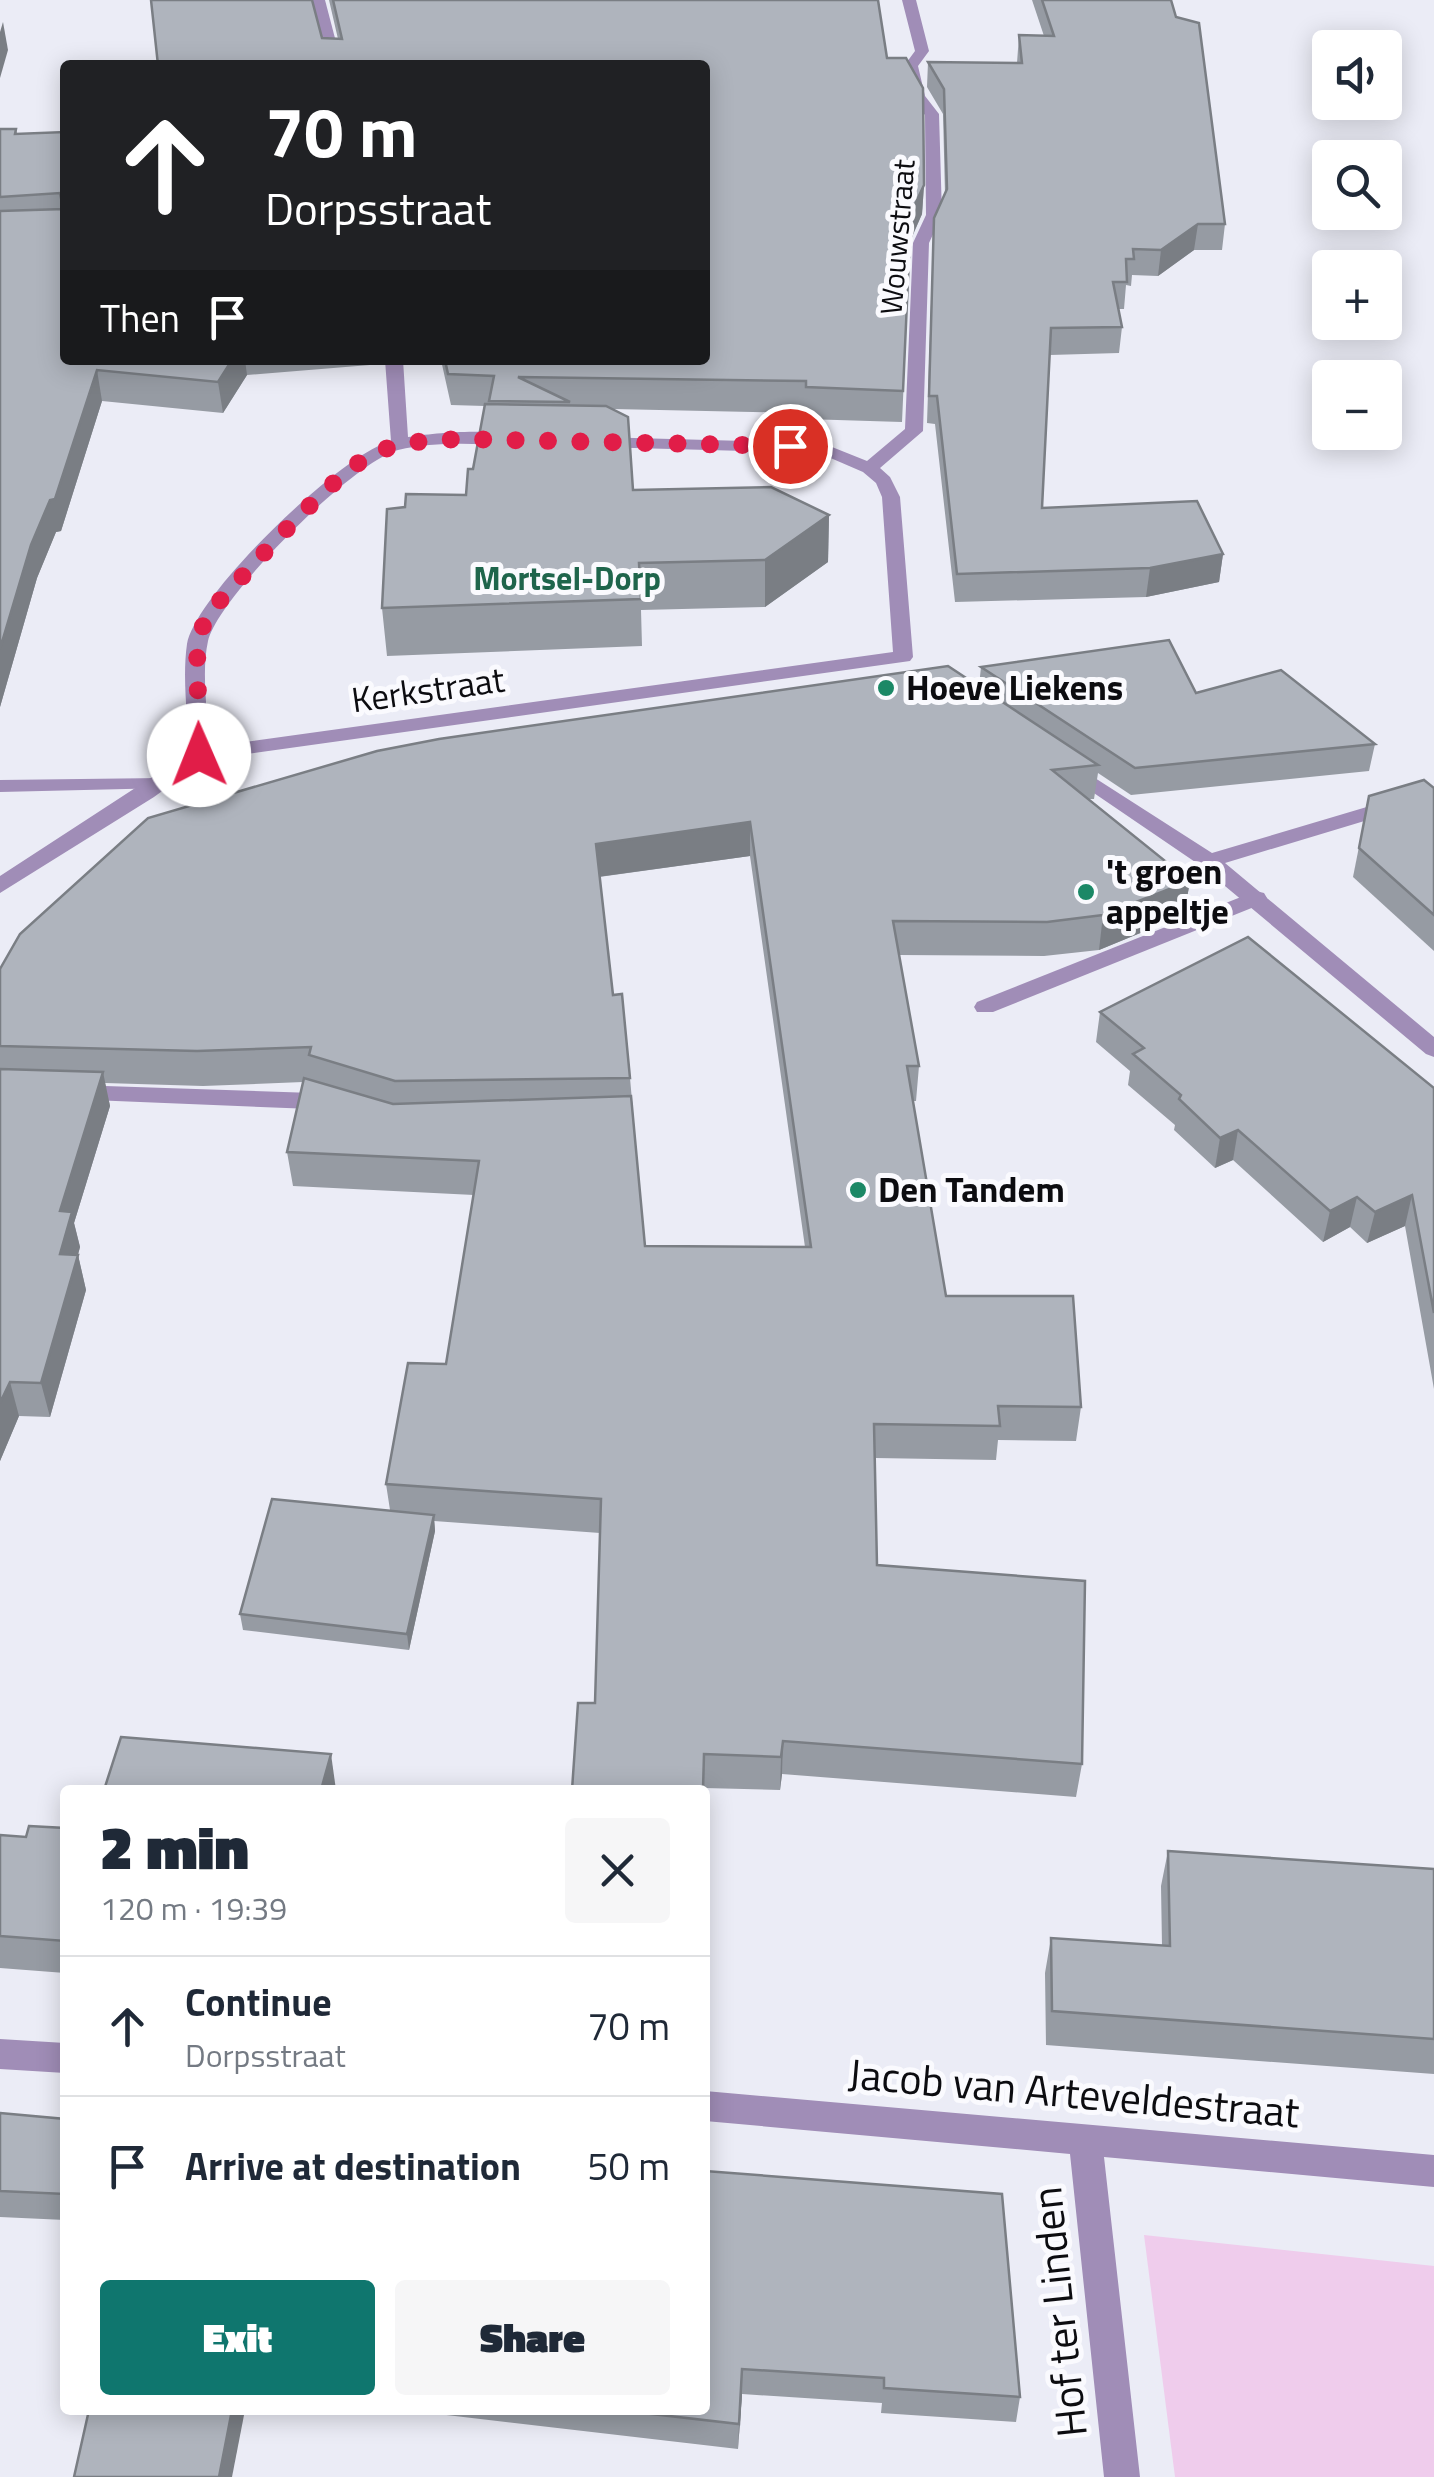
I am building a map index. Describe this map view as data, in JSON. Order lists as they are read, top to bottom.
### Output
{
  "streets": {
    "street": [
      "Wouwstraat",
      "Kerkstraat",
      "Jacob van Arteveldestraat",
      "Hof ter Linden"
    ]
  },
  "crossings": [
    ["Wouwstraat", "Kerkstraat"],
    ["Jacob van Arteveldestraat", "Hof ter Linden"]
  ],
  "districts": ["Mortsel-Dorp"],
  "places": ["Hoeve Liekens", "'t groen appeltje", "Den Tandem"],
  "page": {
    "map_buttons": ["+", "−"],
    "turn": ["70 m", "Dorpsstraat"],
    "then": "Then",
    "heading": ["2 min", "120 m · 19:39"],
    "list": [
      {
        "name": "Continue",
        "note": "Dorpsstraat",
        "value": "70 m"
      },
      {
        "name": "Arrive at destination",
        "value": "50 m"
      }
    ],
    "buttons": ["Exit", "Share"]
  }
}
